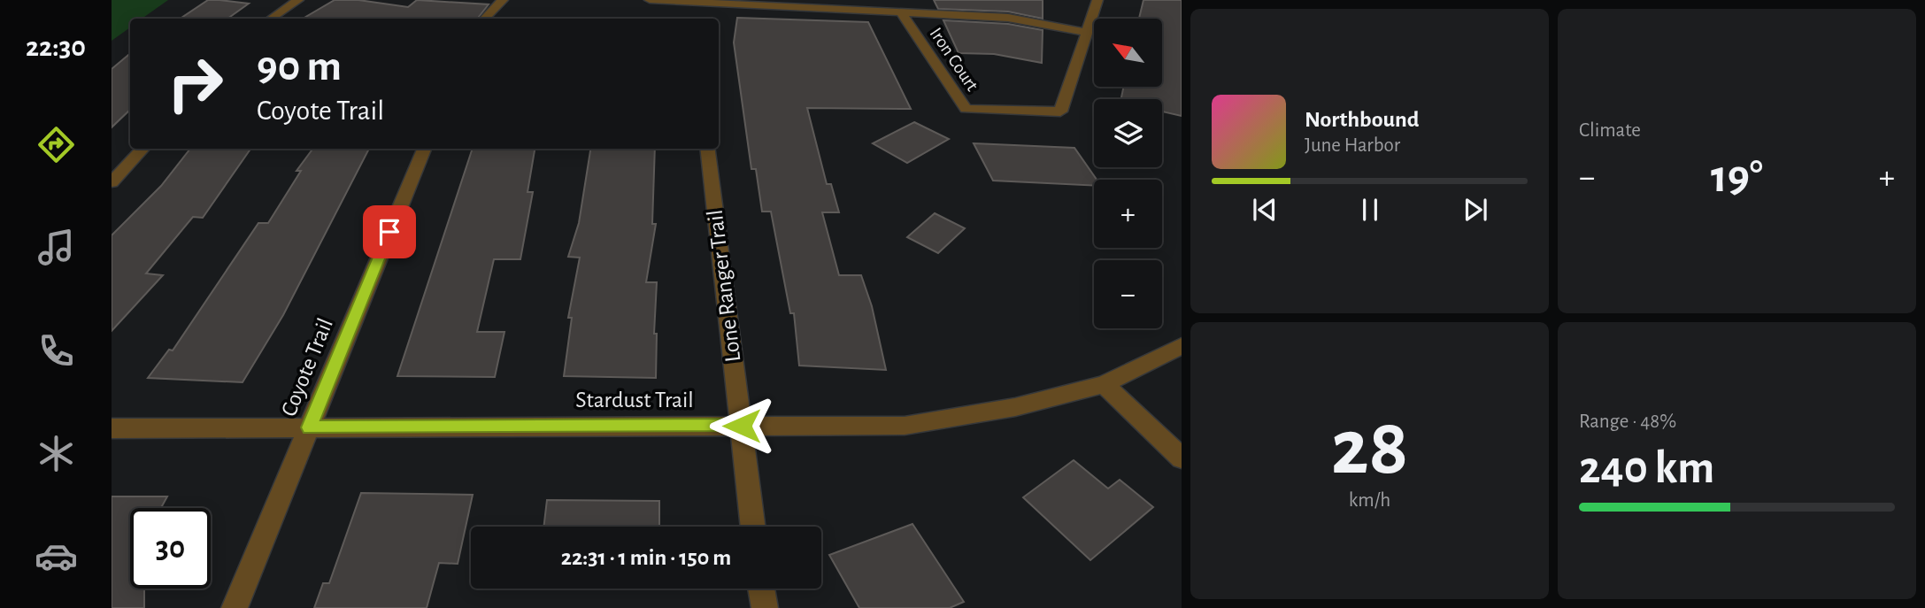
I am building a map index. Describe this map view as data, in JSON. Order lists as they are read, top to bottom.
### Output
{
  "streets": {
    "street": [
      "Iron Court",
      "Lone Ranger Trail",
      "Coyote Trail",
      "Stardust Trail"
    ]
  },
  "crossings": [
    ["Lone Ranger Trail", "Stardust Trail"],
    ["Coyote Trail", "Stardust Trail"]
  ],
  "north": "top left",
  "page": {
    "tabs": "22:30",
    "tile": [
      "Climate",
      ["28", "km/h"],
      ["Range · 48%", "240 km"]
    ],
    "map_buttons": ["+", "−"],
    "turn": ["90 m", "Coyote Trail"],
    "song": ["Northbound", "June Harbor"],
    "heat": ["−", "19°", "+"],
    "limit": "30",
    "trip": "22:31 · 1 min · 150 m"
  }
}
